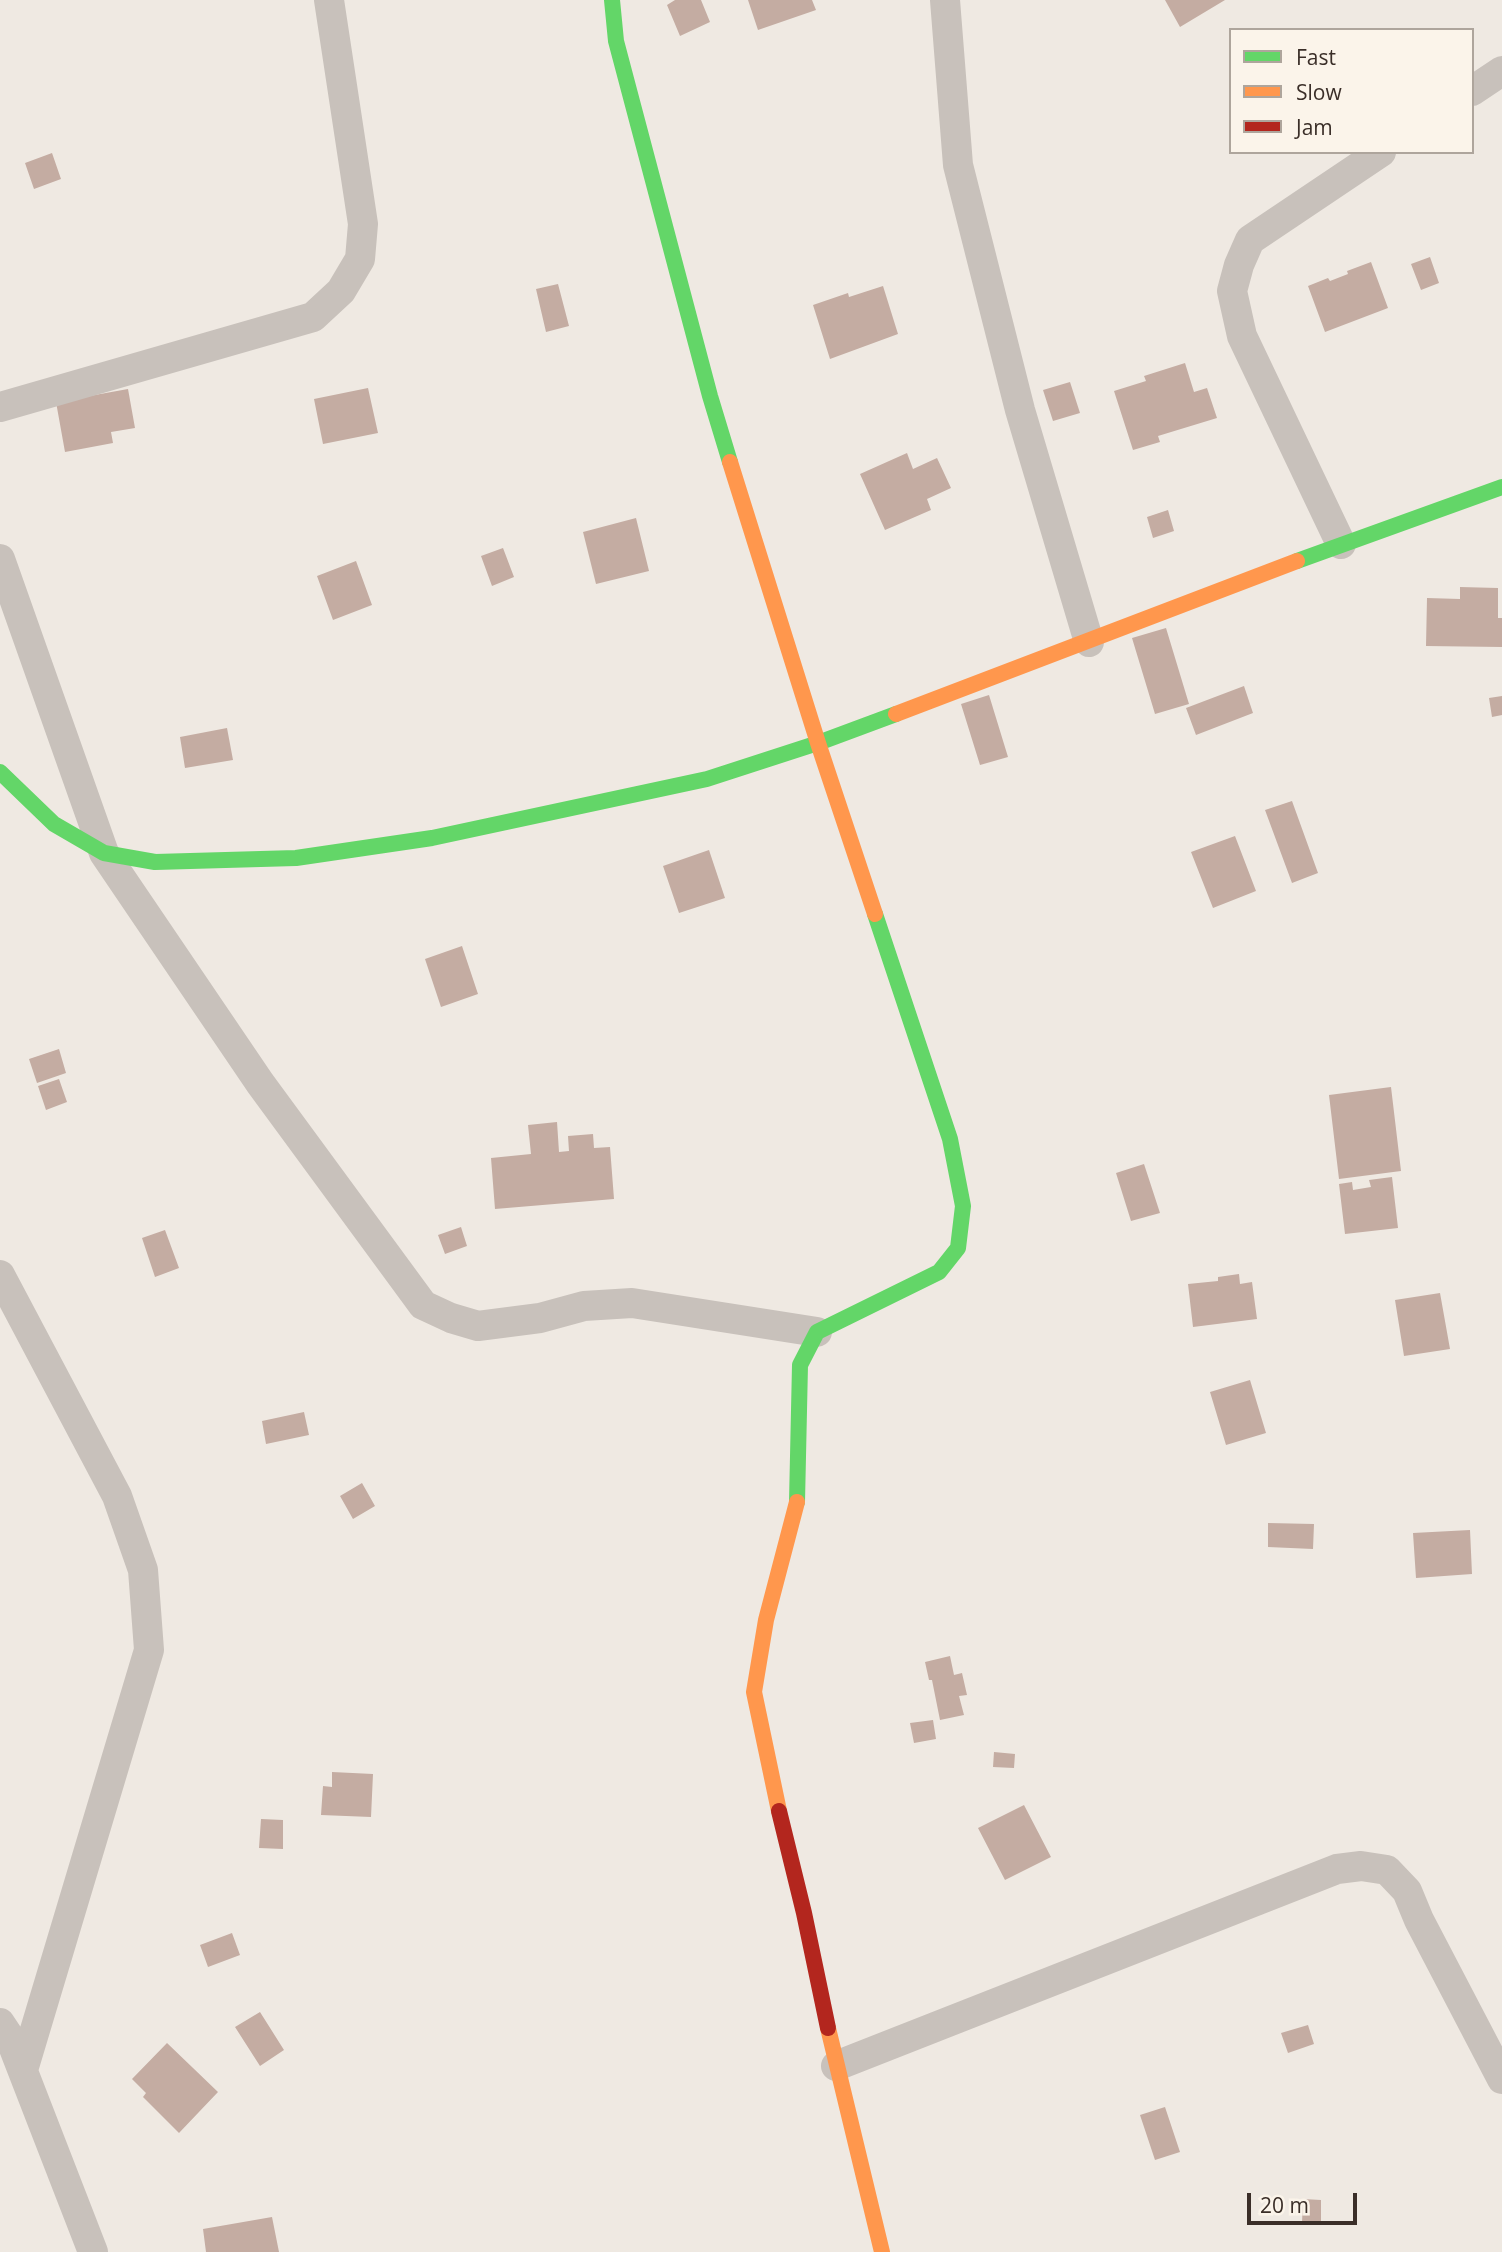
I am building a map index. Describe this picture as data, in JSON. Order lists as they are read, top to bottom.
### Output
{
  "legend": ["Fast", "Slow", "Jam"],
  "scale_bar": "20 m"
}
